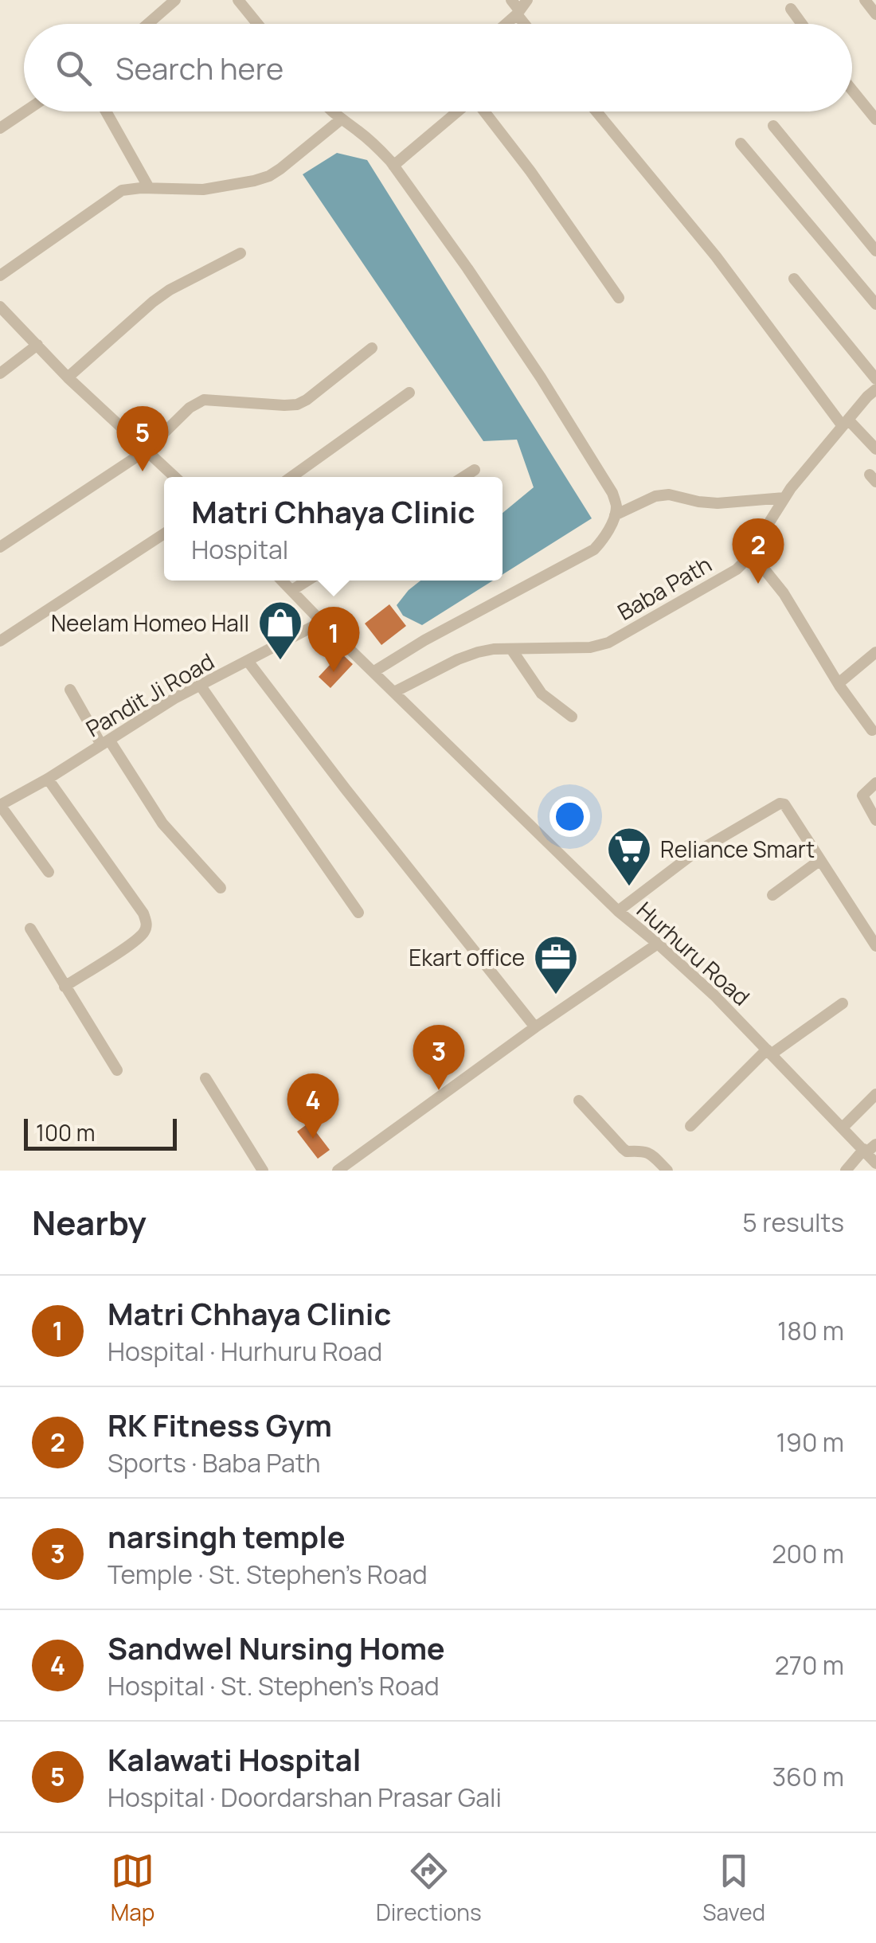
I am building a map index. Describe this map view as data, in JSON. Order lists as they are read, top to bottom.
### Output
{
  "streets": {
    "street": ["Baba Path", "Pandit Ji Road", "Hurhuru Road"]
  },
  "crossings": [
    ["Baba Path", "Hurhuru Road"],
    ["Pandit Ji Road", "Hurhuru Road"]
  ],
  "places": {
    "shop": ["Neelam Homeo Hall"],
    "supermarket": ["Reliance Smart"],
    "office": ["Ekart office"]
  },
  "scale_bar": "100 m",
  "page": {
    "search": "Search here",
    "pins": [
      "5",
      "2",
      "1",
      "3",
      "4"
    ],
    "popup": ["Matri Chhaya Clinic", "Hospital"],
    "scale": "100 m",
    "heading": ["Nearby", "5 results"],
    "list": [
      {
        "mark": "1",
        "name": "Matri Chhaya Clinic",
        "note": "Hospital · Hurhuru Road",
        "value": "180 m"
      },
      {
        "mark": "2",
        "name": "RK Fitness Gym",
        "note": "Sports · Baba Path",
        "value": "190 m"
      },
      {
        "mark": "3",
        "name": "narsingh temple",
        "note": "Temple · St. Stephen's Road",
        "value": "200 m"
      },
      {
        "mark": "4",
        "name": "Sandwel Nursing Home",
        "note": "Hospital · St. Stephen's Road",
        "value": "270 m"
      },
      {
        "mark": "5",
        "name": "Kalawati Hospital",
        "note": "Hospital · Doordarshan Prasar Gali",
        "value": "360 m"
      }
    ],
    "nav": ["Map", "Directions", "Saved"]
  }
}
